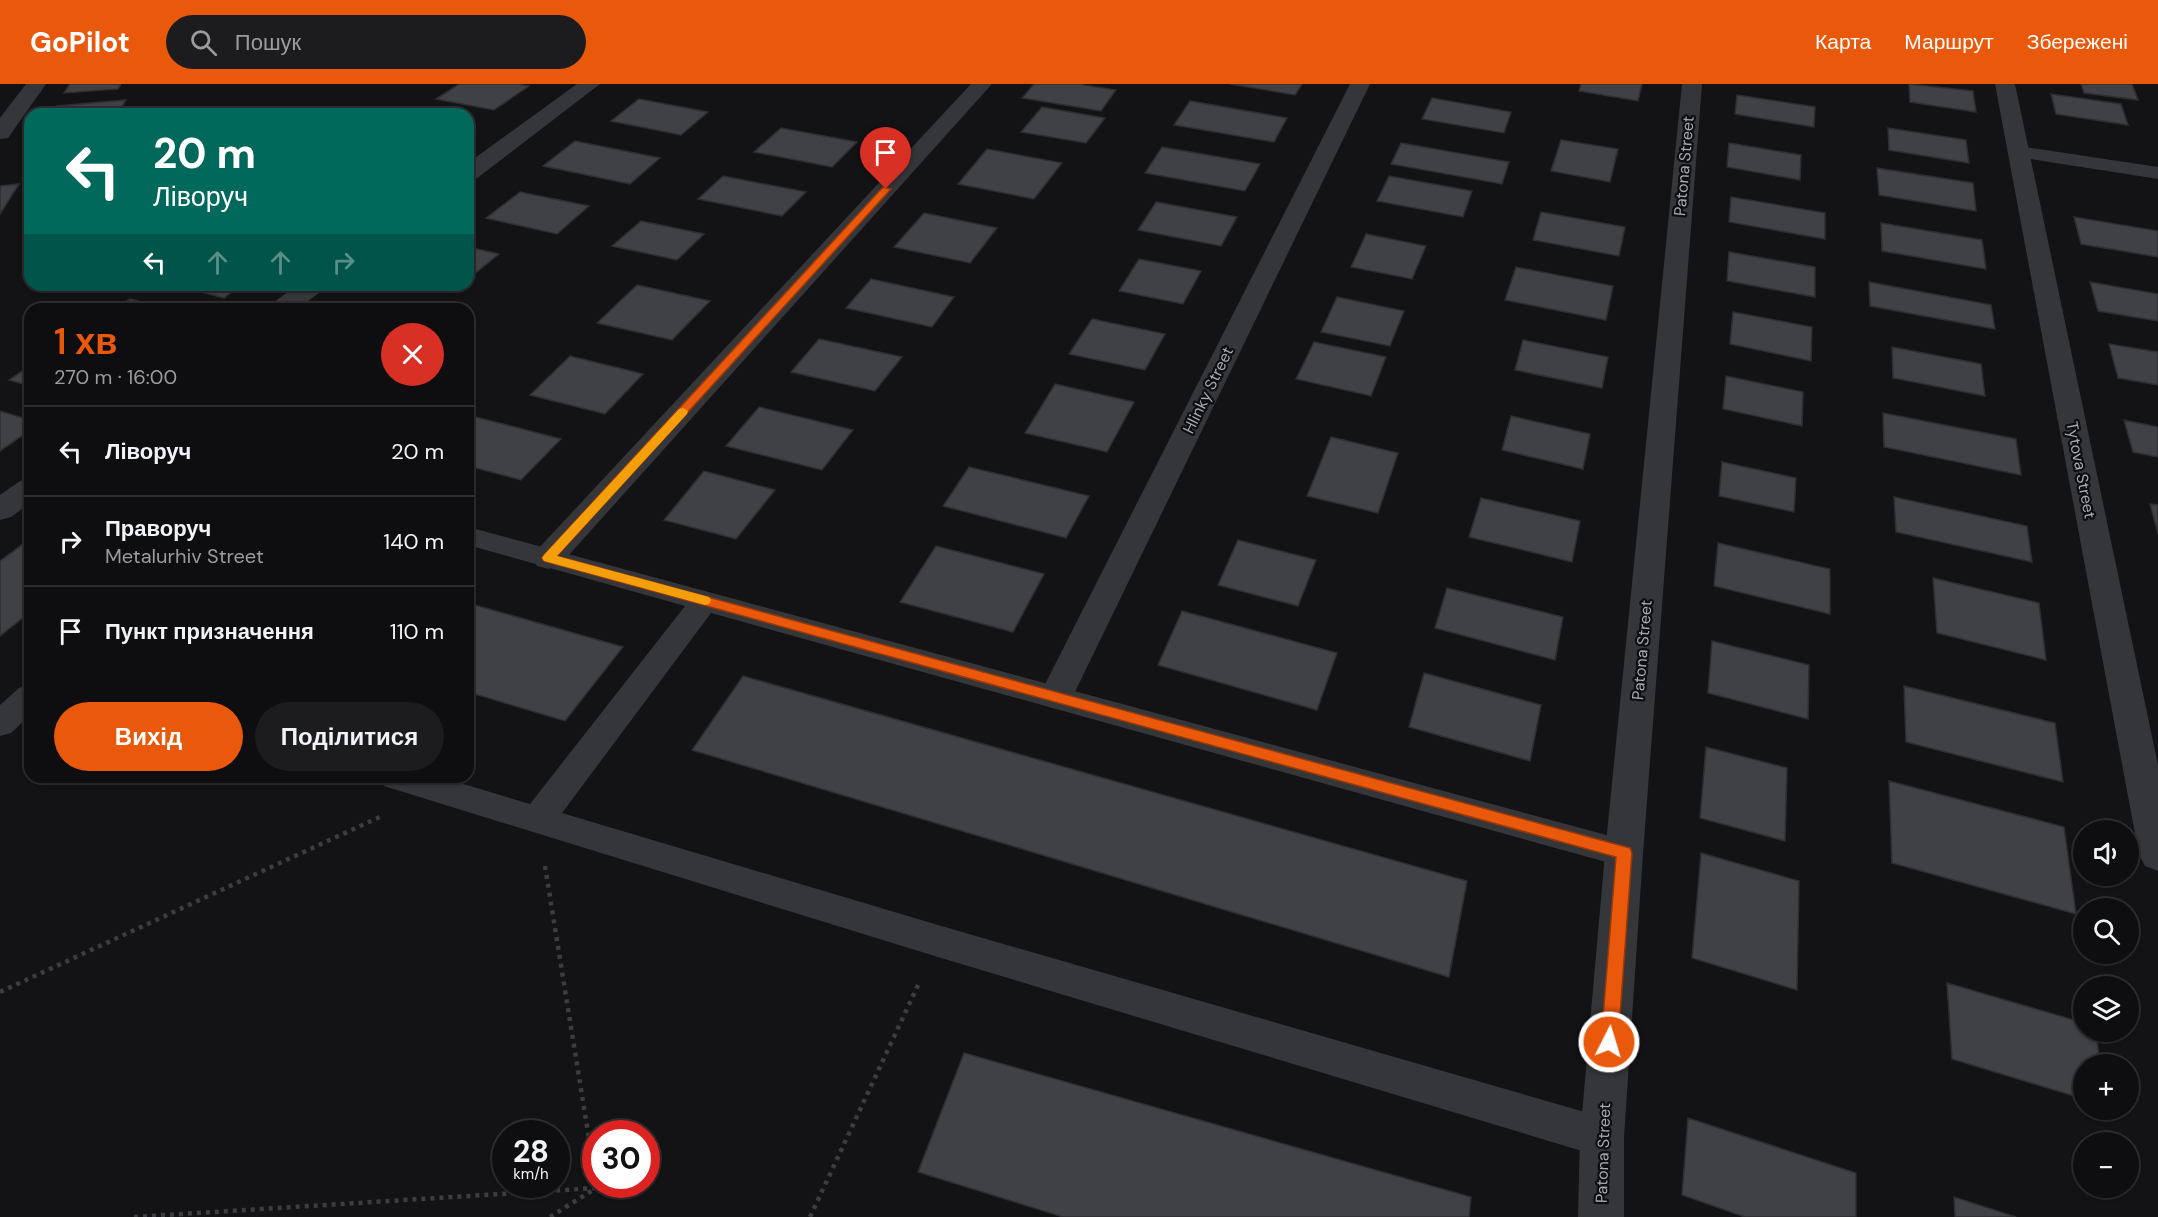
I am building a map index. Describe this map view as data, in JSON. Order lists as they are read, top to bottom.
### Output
{
  "streets": {
    "street": ["Patona Street", "Hlinky Street", "Tytova Street"]
  },
  "page": {
    "header": "GoPilot",
    "search": "Пошук",
    "nav": ["Карта", "Маршрут", "Збережені"],
    "turn": ["20 m", "Ліворуч"],
    "heading": ["1 хв", "270 m · 16:00"],
    "list": [
      {
        "name": "Ліворуч",
        "value": "20 m"
      },
      {
        "name": "Праворуч",
        "note": "Metalurhiv Street",
        "value": "140 m"
      },
      {
        "name": "Пункт призначення",
        "value": "110 m"
      }
    ],
    "buttons": ["Вихід", "Поділитися"],
    "map_buttons": ["+", "−"],
    "speed": "28 km/h",
    "limit": "30"
  }
}
